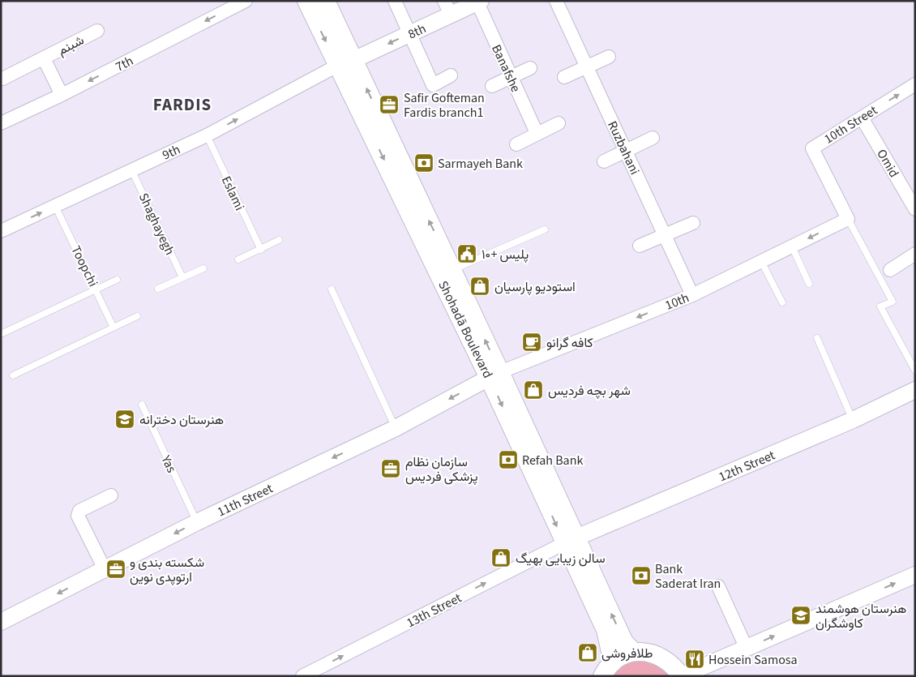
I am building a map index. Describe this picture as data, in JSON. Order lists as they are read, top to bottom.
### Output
{
  "streets": {
    "main road": ["Shohadā Boulevard"],
    "street": [
      "8th",
      "شبنم",
      "7th",
      "Banafshe",
      "10th Street",
      "Ruzbahani",
      "9th",
      "Omid",
      "10th",
      "12th Street",
      "11th Street",
      "13th Street"
    ],
    "lane": [
      "Eslami",
      "Shaghayegh",
      "Toopchi",
      "Yas"
    ]
  },
  "crossings": [
    ["8th", "Banafshe"],
    ["8th", "9th"],
    ["8th", "Shohadā Boulevard"],
    ["شبنم", "7th"],
    ["10th Street", "Omid"],
    ["10th Street", "10th"],
    ["Ruzbahani", "10th"],
    ["9th", "Eslami"],
    ["9th", "Shaghayegh"],
    ["9th", "Toopchi"],
    ["9th", "Shohadā Boulevard"],
    ["10th", "Shohadā Boulevard"],
    ["10th", "11th Street"],
    ["Shohadā Boulevard", "12th Street"],
    ["Shohadā Boulevard", "11th Street"],
    ["Shohadā Boulevard", "13th Street"],
    ["Yas", "11th Street"],
    ["12th Street", "13th Street"]
  ],
  "one_way": [
    "8th",
    "7th",
    "9th",
    "10th",
    "11th Street",
    "13th Street"
  ],
  "districts": ["FARDIS"],
  "places": {
    "office": ["Safir Gofteman Fardis branch1", "سازمان نظام پزشکی فردیس", "شکسته بندی و ارتوپدی نوین"],
    "bank": ["Sarmayeh Bank", "Refah Bank", "Bank Saderat Iran"],
    "public building": ["پلیس +۱۰"],
    "shop": [
      "استودیو پارسیان",
      "شهر بچه فردیس",
      "سالن زیبایی بهیگ",
      "طلافروشی"
    ],
    "cafe": ["کافه گرانو"],
    "school or university": ["هنرستان دخترانه", "هنرستان هوشمند کاوشگران"],
    "restaurant": ["Hossein Samosa"]
  }
}
